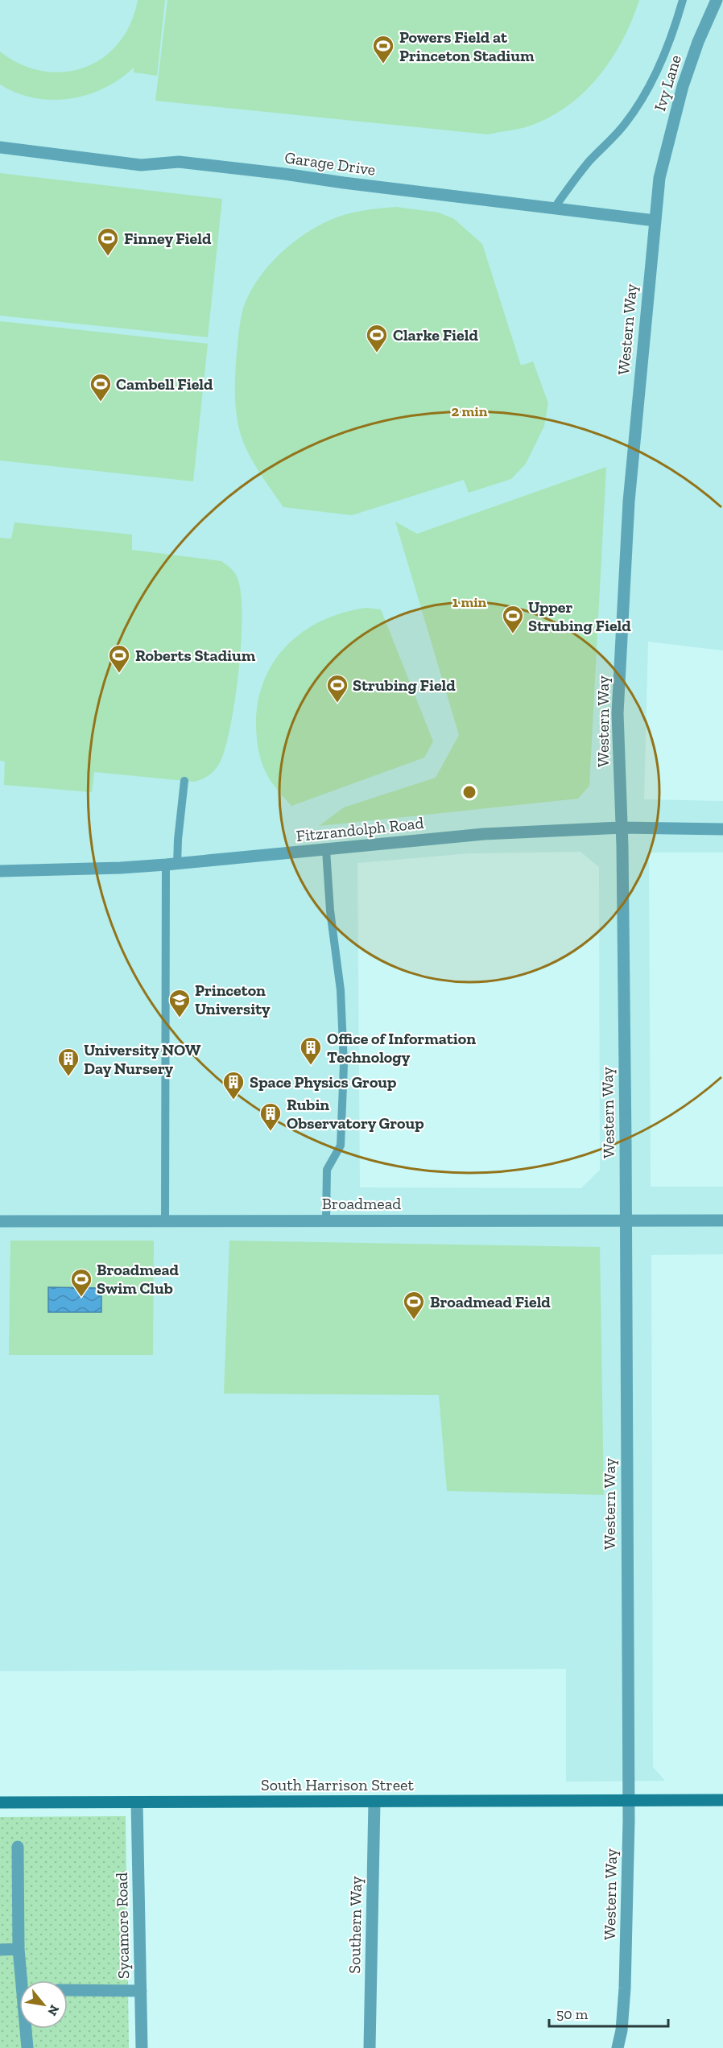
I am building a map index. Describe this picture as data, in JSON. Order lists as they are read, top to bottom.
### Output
{
  "streets": {
    "street": [
      "Ivy Lane",
      "Garage Drive",
      "Western Way",
      "Fitzrandolph Road",
      "Broadmead",
      "South Harrison Street",
      "Southern Way",
      "Sycamore Road"
    ]
  },
  "crossings": [
    ["Ivy Lane", "Western Way"],
    ["Garage Drive", "Western Way"],
    ["Western Way", "Fitzrandolph Road"],
    ["Western Way", "Broadmead"],
    ["Western Way", "South Harrison Street"],
    ["South Harrison Street", "Southern Way"],
    ["South Harrison Street", "Sycamore Road"]
  ],
  "places": {
    "sports": [
      "Powers Field at Princeton Stadium",
      "Finney Field",
      "Clarke Field",
      "Cambell Field",
      "Upper Strubing Field",
      "Roberts Stadium",
      "Strubing Field",
      "Broadmead Swim Club",
      "Broadmead Field"
    ],
    "school or university": ["Princeton University"],
    "building": [
      "Office of Information Technology",
      "University NOW Day Nursery",
      "Space Physics Group",
      "Rubin Observatory Group"
    ]
  },
  "scale_bar": "50 m",
  "north": "bottom right",
  "rings": ["2 min", "1 min"]
}
